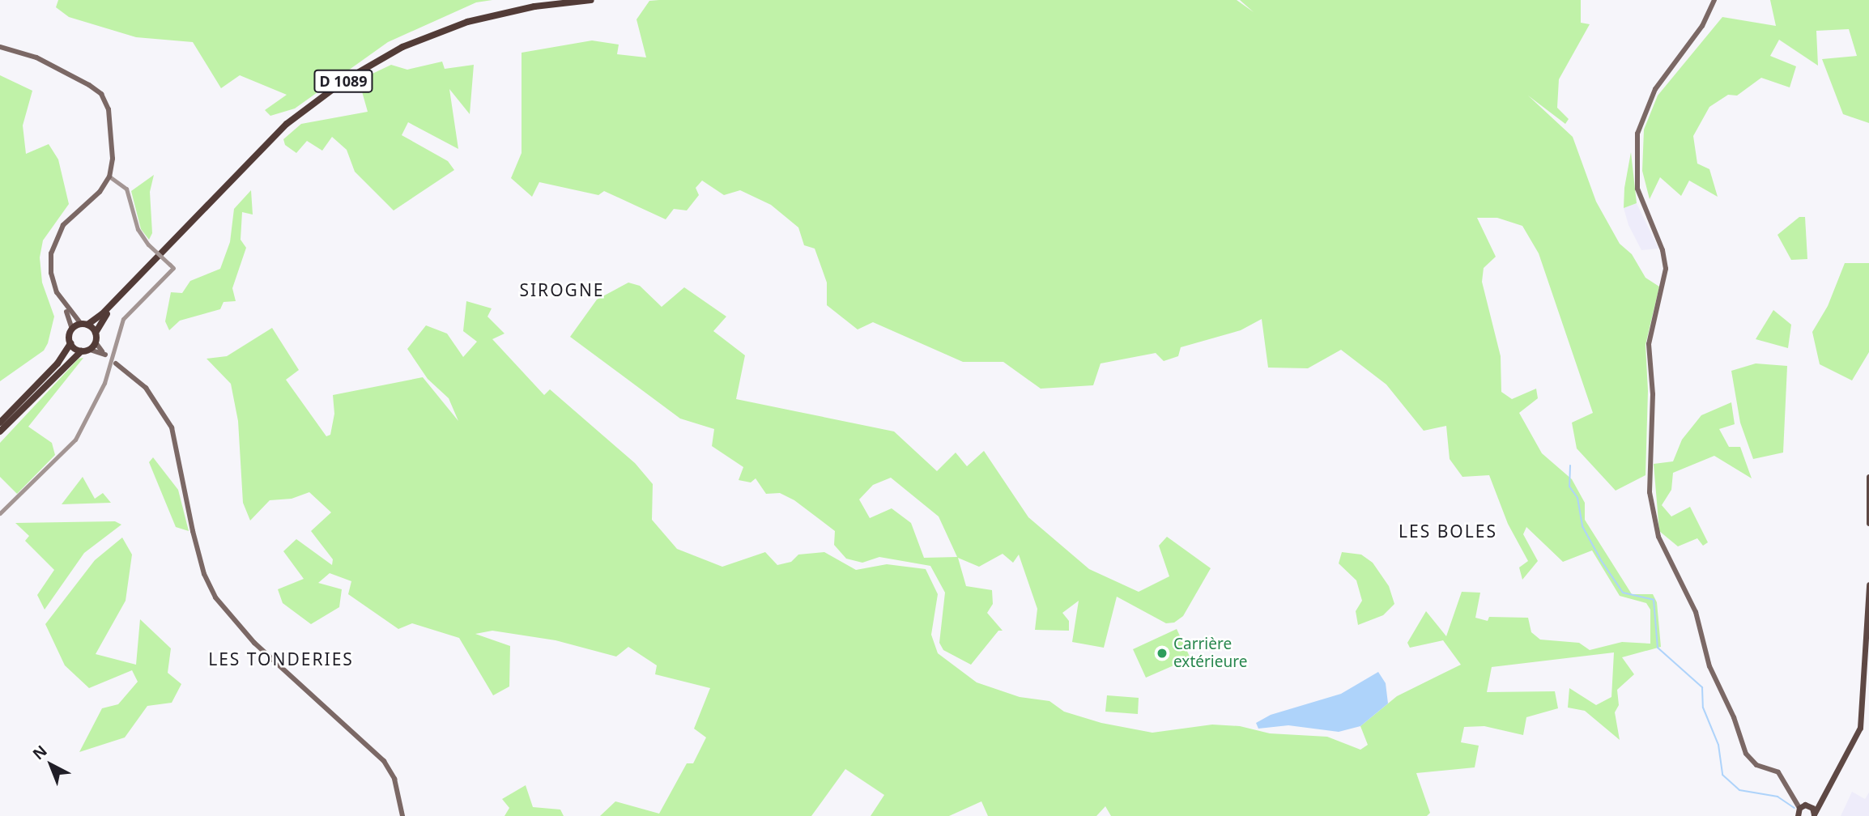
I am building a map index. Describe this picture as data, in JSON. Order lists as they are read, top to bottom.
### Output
{
  "streets": {
    "highway": ["D 1089"]
  },
  "districts": ["SIROGNE", "LES BOLES", "LES TONDERIES"],
  "places": ["Carrière extérieure"],
  "north": "top left"
}
